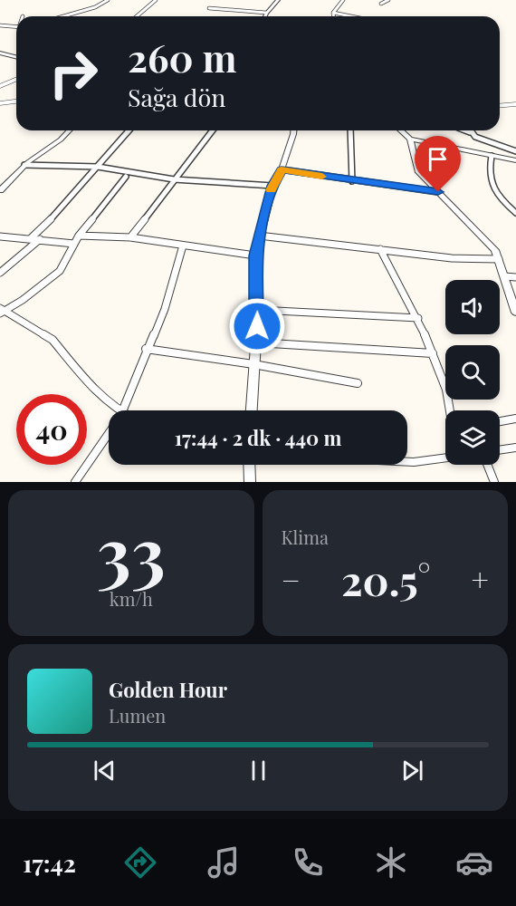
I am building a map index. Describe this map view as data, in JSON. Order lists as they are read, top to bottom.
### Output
{
  "page": {
    "turn": ["260 m", "Sağa dön"],
    "limit": "40",
    "trip": "17:44 · 2 dk · 440 m",
    "tile": [
      ["33", "km/h"],
      "Klima"
    ],
    "heat": ["−", "20.5°", "+"],
    "song": ["Golden Hour", "Lumen"],
    "tabs": "17:42"
  }
}
